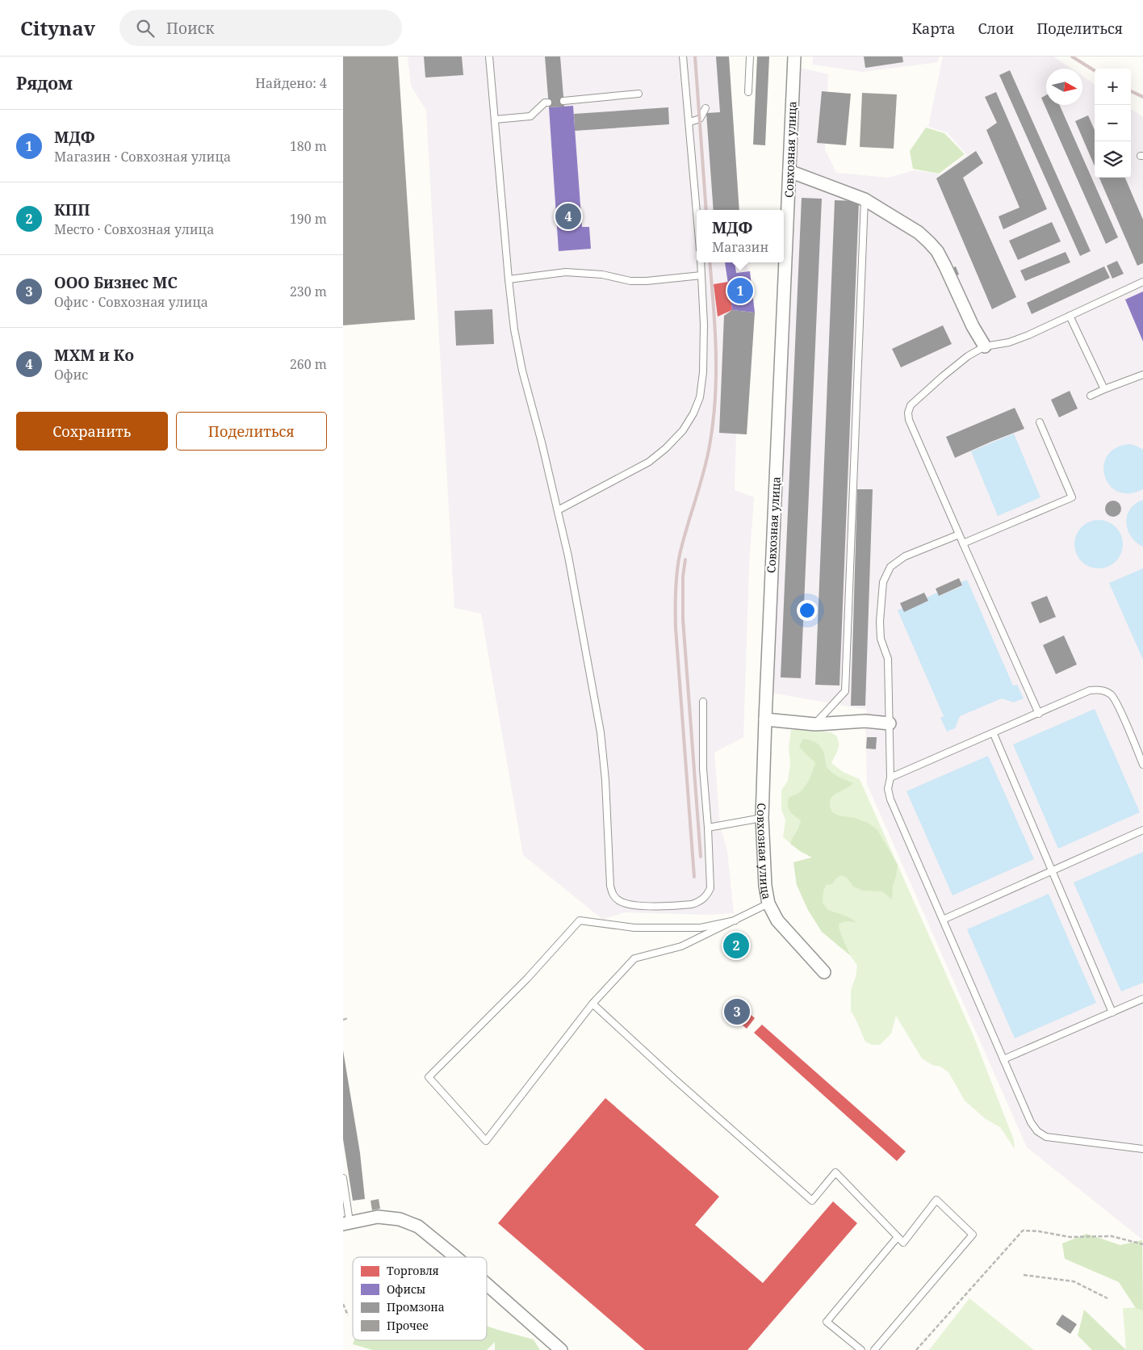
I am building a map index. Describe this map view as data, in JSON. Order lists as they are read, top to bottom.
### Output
{
  "streets": {
    "street": ["Совхозная улица"]
  },
  "legend": [
    "Торговля",
    "Офисы",
    "Промзона",
    "Прочее"
  ],
  "north": "right",
  "page": {
    "header": "Citynav",
    "search": "Поиск",
    "nav": ["Карта", "Слои", "Поделиться"],
    "heading": ["Рядом", "Найдено: 4"],
    "map_buttons": ["+", "−"],
    "list": [
      {
        "mark": "1",
        "name": "МДФ",
        "note": "Магазин · Совхозная улица",
        "value": "180 m"
      },
      {
        "mark": "2",
        "name": "КПП",
        "note": "Место · Совхозная улица",
        "value": "190 m"
      },
      {
        "mark": "3",
        "name": "ООО Бизнес МС",
        "note": "Офис · Совхозная улица",
        "value": "230 m"
      },
      {
        "mark": "4",
        "name": "МХМ и Ко",
        "note": "Офис",
        "value": "260 m"
      }
    ],
    "pins": [
      "4",
      "1",
      "2",
      "3"
    ],
    "popup": ["МДФ", "Магазин"],
    "buttons": ["Сохранить", "Поделиться"]
  }
}
